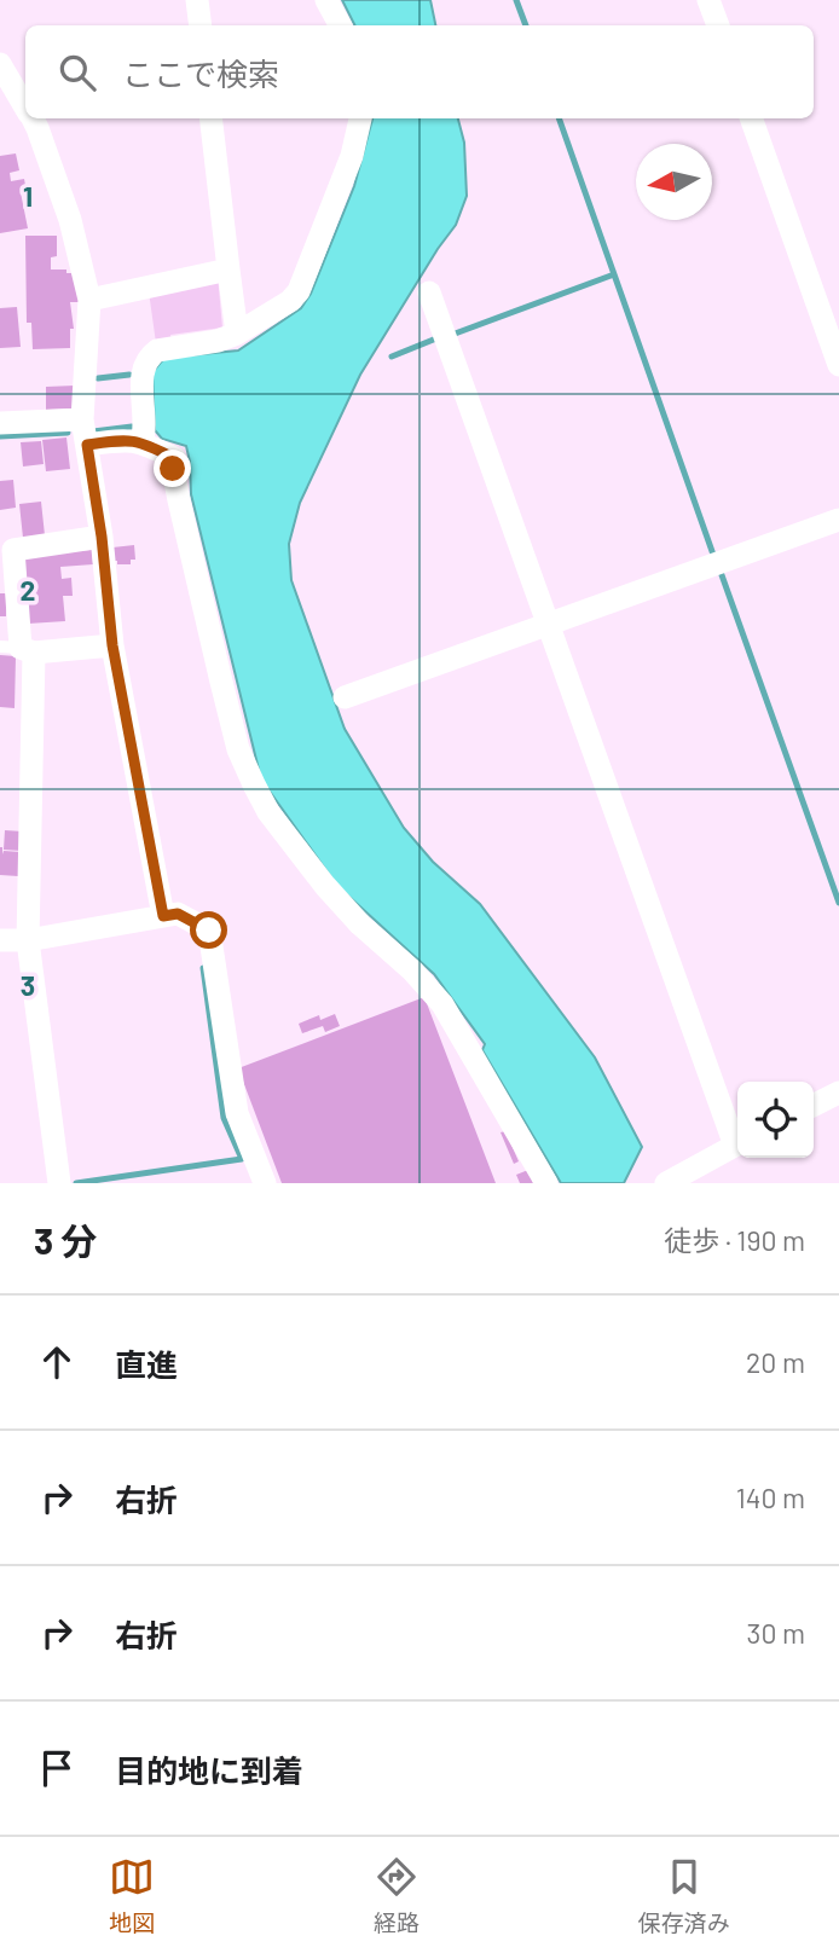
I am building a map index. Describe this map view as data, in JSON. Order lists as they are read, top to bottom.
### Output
{
  "north": "left",
  "page": {
    "search": "ここで検索",
    "heading": ["3 分", "徒歩 · 190 m"],
    "list": [
      ["直進", "20 m"],
      ["右折", "140 m"],
      ["右折", "30 m"],
      "目的地に到着"
    ],
    "nav": ["地図", "経路", "保存済み"]
  },
  "grid": {
    "rows": ["1", "2", "3"]
  }
}
